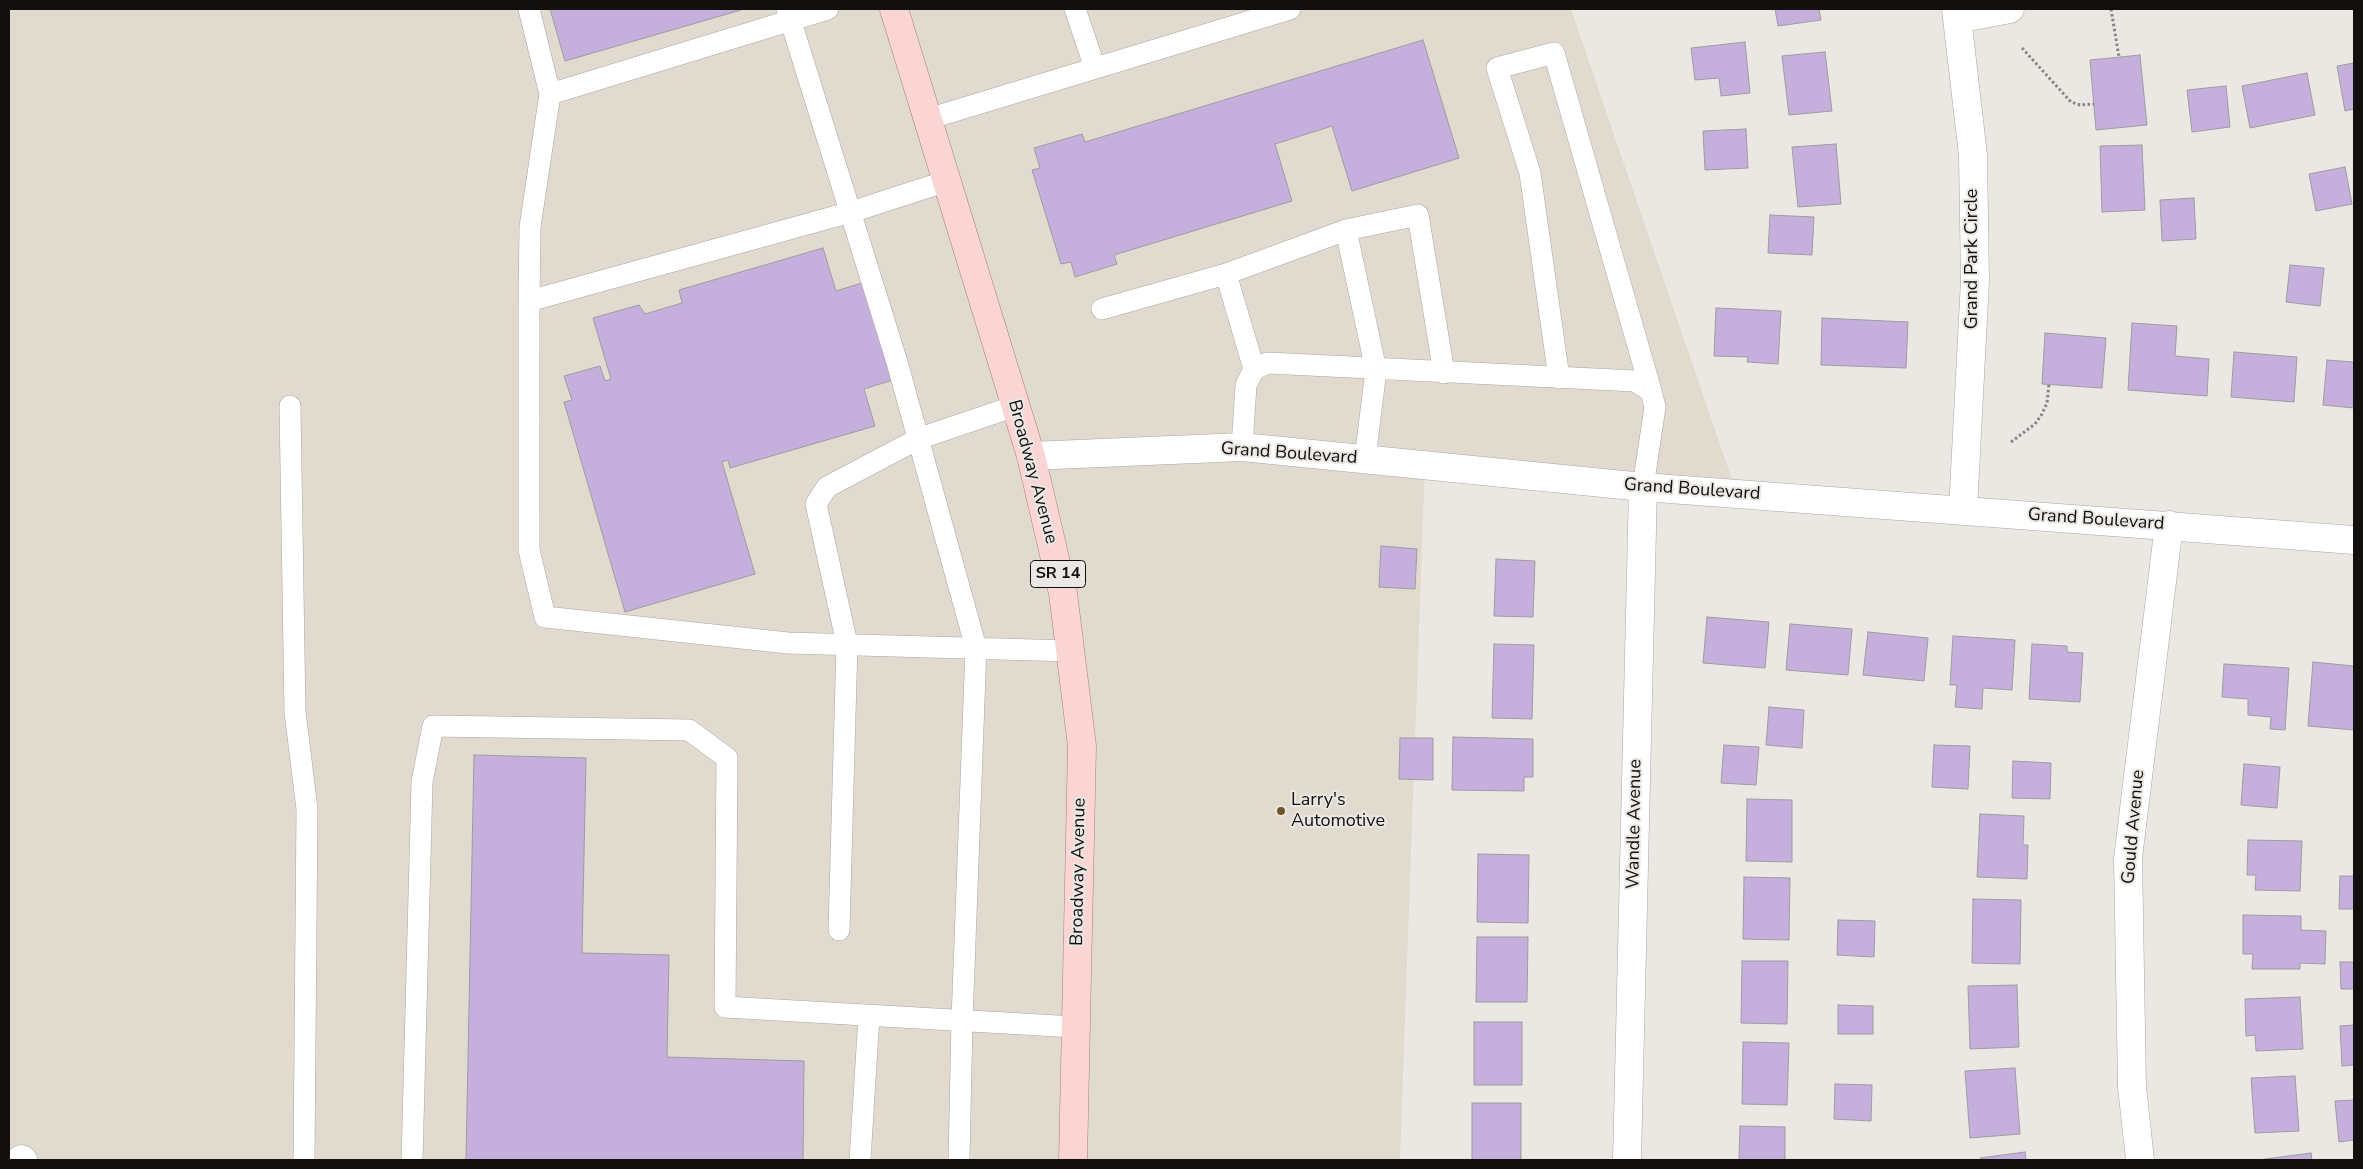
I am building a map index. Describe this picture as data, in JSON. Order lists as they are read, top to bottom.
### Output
{
  "streets": {
    "main road": ["Broadway Avenue", "SR 14"],
    "street": [
      "Grand Park Circle",
      "Grand Boulevard",
      "Wandle Avenue",
      "Gould Avenue"
    ]
  },
  "crossings": [
    ["Grand Park Circle", "Grand Boulevard"],
    ["Grand Boulevard", "Broadway Avenue"],
    ["Grand Boulevard", "Wandle Avenue"],
    ["Grand Boulevard", "Gould Avenue"]
  ],
  "places": ["Larry's Automotive"]
}
